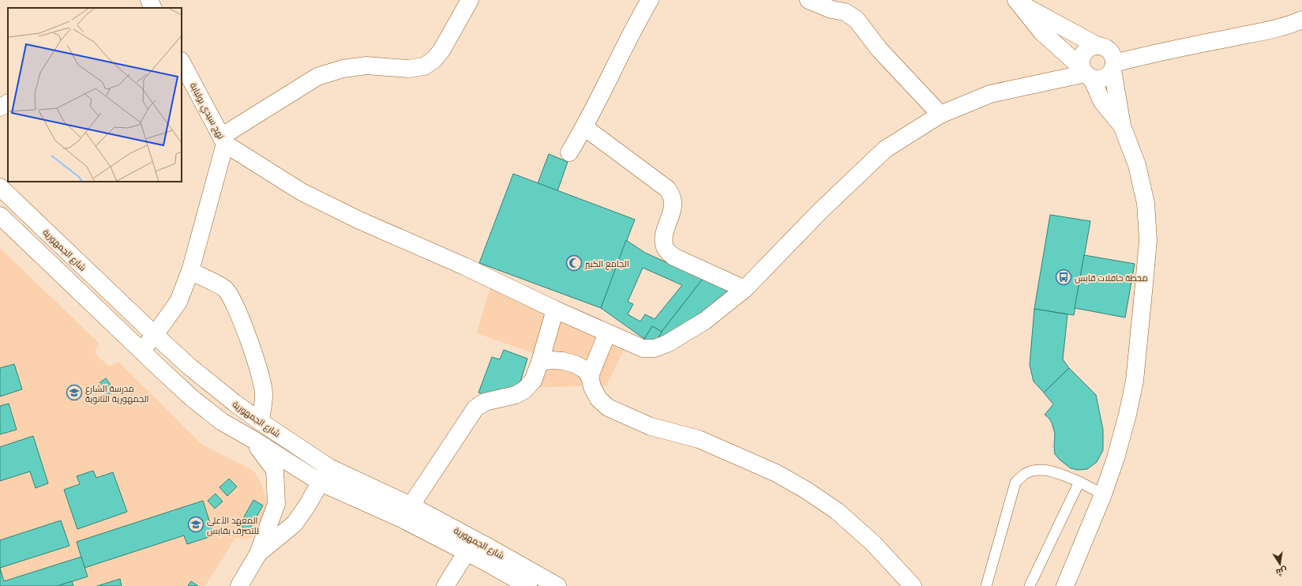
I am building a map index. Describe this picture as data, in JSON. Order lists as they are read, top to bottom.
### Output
{
  "streets": {
    "street": ["نهج سيدي بولبابة", "شارع الجمهورية"]
  },
  "places": {
    "mosque": ["الجامع الكبير"],
    "bus stop": ["محطة حافلات قابس"],
    "school or university": ["مدرسة الشارع الجمهورية الثانوية", "المعهد الأعلى للتصرف بقابس"]
  },
  "north": "bottom"
}
